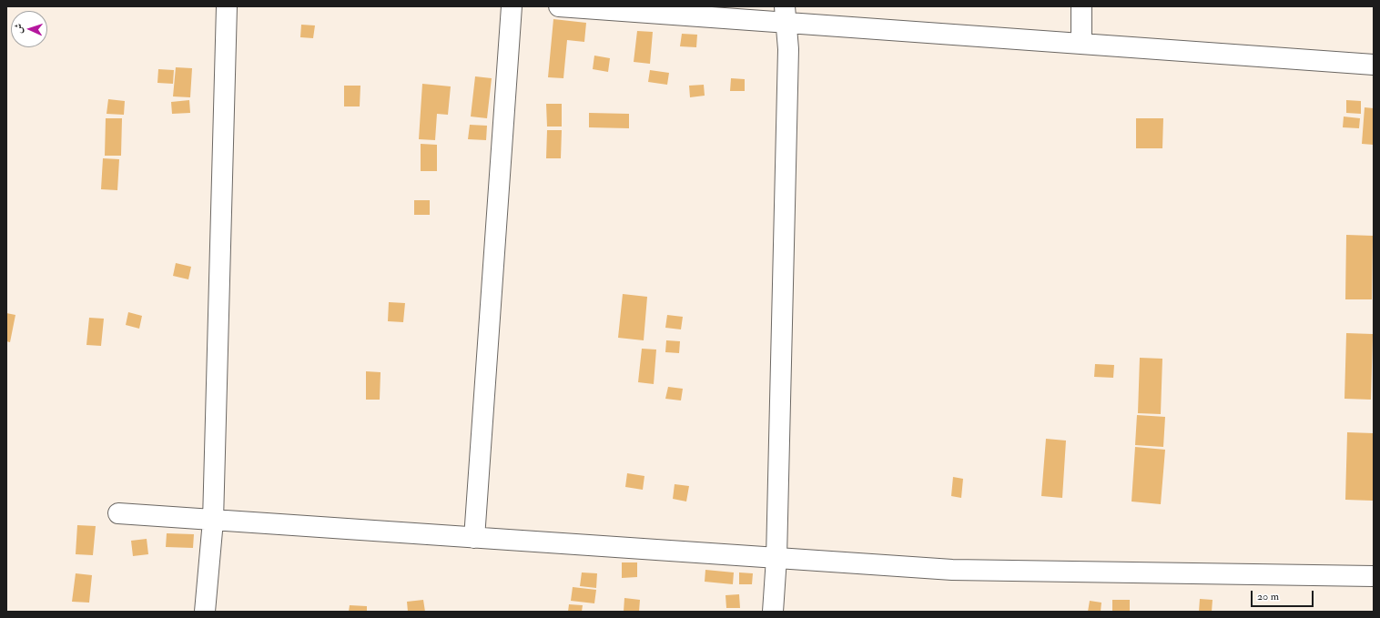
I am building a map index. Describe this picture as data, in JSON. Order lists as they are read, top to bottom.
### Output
{
  "scale_bar": "20 m",
  "north": "left"
}
